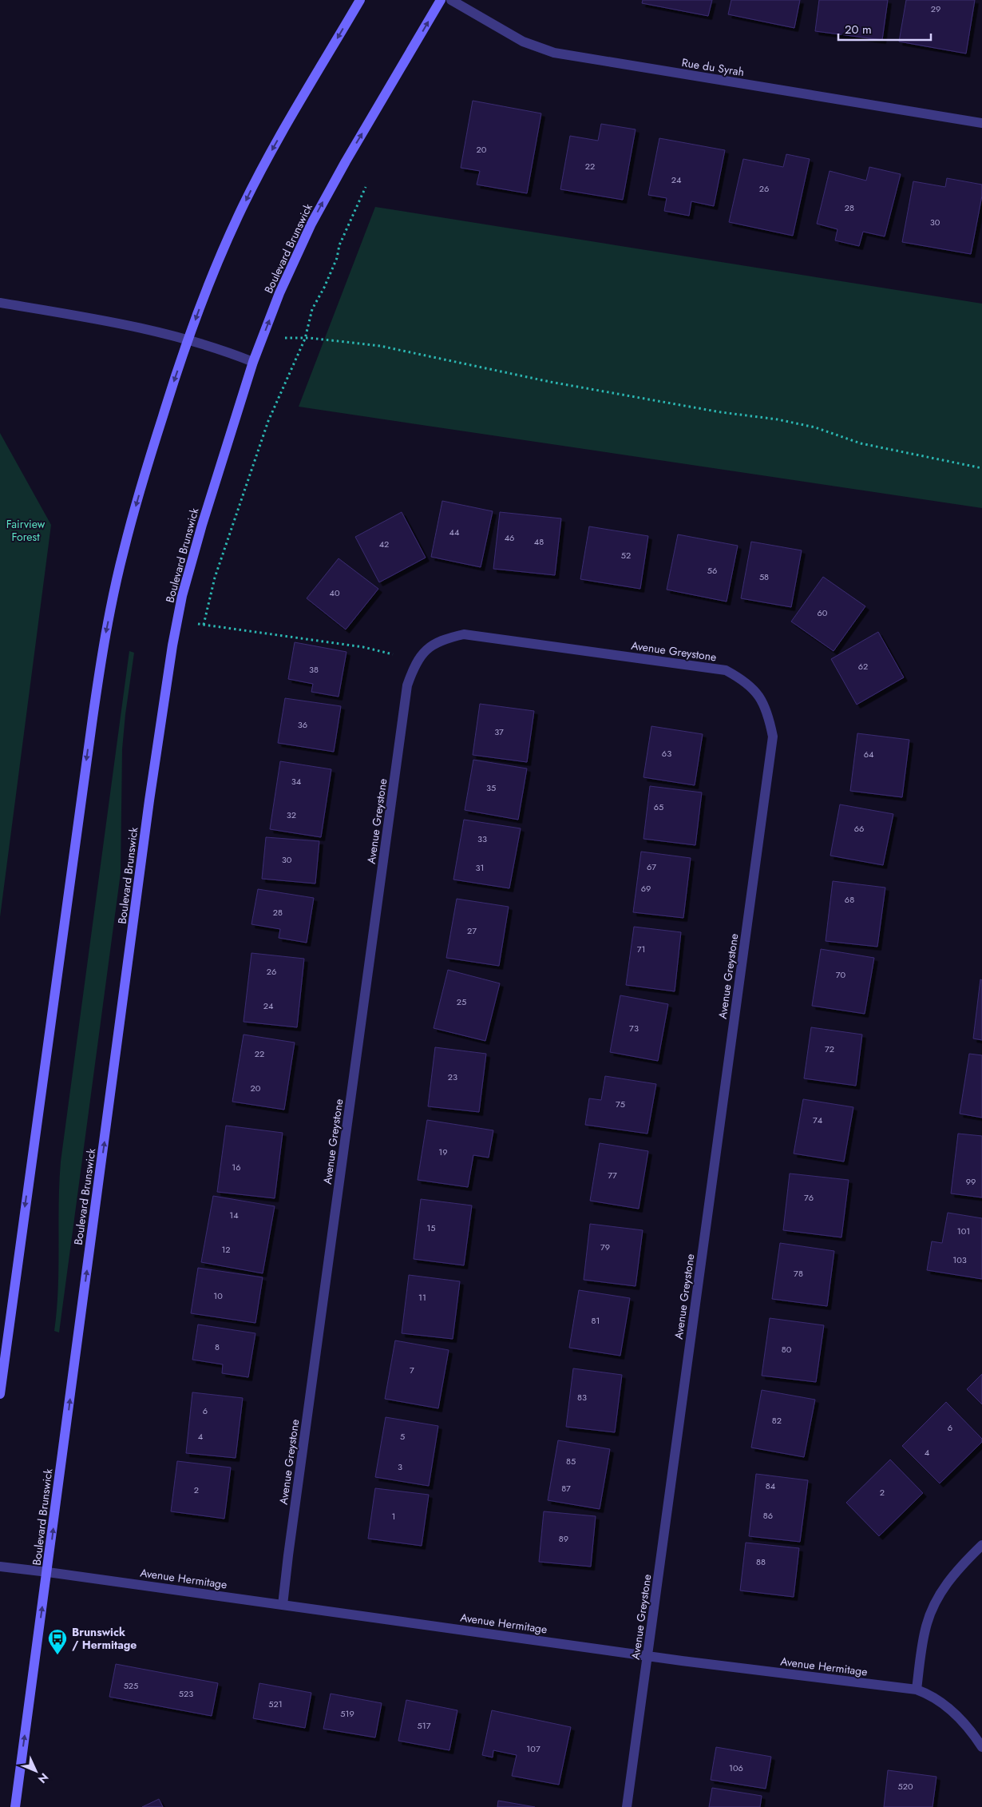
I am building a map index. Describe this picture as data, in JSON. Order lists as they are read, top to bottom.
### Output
{
  "streets": {
    "street": [
      "Rue du Syrah",
      "Boulevard Brunswick",
      "Avenue Greystone",
      "Avenue Hermitage"
    ]
  },
  "crossings": [
    ["Boulevard Brunswick", "Avenue Hermitage"],
    ["Avenue Greystone", "Avenue Hermitage"]
  ],
  "parks": ["Fairview Forest"],
  "places": {
    "bus stop": ["Brunswick / Hermitage"]
  },
  "house_numbers": [
    "29",
    "20",
    "22",
    "24",
    "26",
    "28",
    "30",
    "44",
    "46",
    "48",
    "42",
    "52",
    "56",
    "58",
    "40",
    "60",
    "62",
    "38",
    "36",
    "37",
    "63",
    "64",
    "34",
    "35",
    "65",
    "32",
    "66",
    "33",
    "30",
    "67",
    "31",
    "69",
    "68",
    "28",
    "27",
    "71",
    "26",
    "70",
    "25",
    "24",
    "73",
    "72",
    "22",
    "23",
    "20",
    "75",
    "74",
    "19",
    "16",
    "77",
    "99",
    "76",
    "14",
    "15",
    "101",
    "79",
    "12",
    "103",
    "78",
    "10",
    "11",
    "81",
    "8",
    "80",
    "7",
    "83",
    "6",
    "82",
    "6",
    "4",
    "5",
    "4",
    "85",
    "3",
    "84",
    "87",
    "2",
    "2",
    "86",
    "1",
    "89",
    "88",
    "525",
    "523",
    "521",
    "519",
    "517",
    "107",
    "106",
    "520"
  ],
  "scale_bar": "20 m",
  "north": "bottom right"
}
